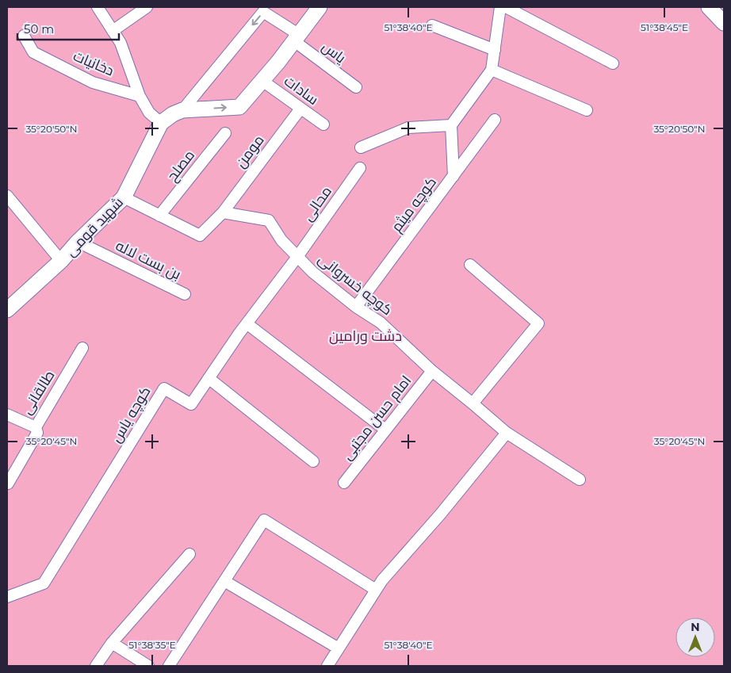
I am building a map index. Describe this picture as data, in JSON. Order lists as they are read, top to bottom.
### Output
{
  "streets": {
    "street": [
      "یاس",
      "دخانیات",
      "سادات",
      "مومن",
      "مصلح",
      "محالی",
      "کوچه میثم",
      "شهید قومی",
      "بن بست لاله",
      "کوچه خسروانی",
      "طالقانی",
      "کوچه یاس",
      "امام حسن مجتبی"
    ]
  },
  "crossings": [
    ["یاس", "شهید قومی"],
    ["سادات", "مومن"],
    ["سادات", "شهید قومی"],
    ["مومن", "کوچه خسروانی"],
    ["محالی", "کوچه خسروانی"],
    ["محالی", "کوچه یاس"],
    ["کوچه میثم", "کوچه خسروانی"],
    ["شهید قومی", "بن بست لاله"],
    ["کوچه خسروانی", "کوچه یاس"],
    ["کوچه خسروانی", "امام حسن مجتبی"]
  ],
  "parks": ["دشت ورامین"],
  "scale_bar": "50 m",
  "north": "top",
  "coordinates": [
    "51°38'40\"E",
    "51°38'45\"E",
    "35°20'50\"N",
    "35°20'45\"N",
    "51°38'35\"E"
  ]
}
